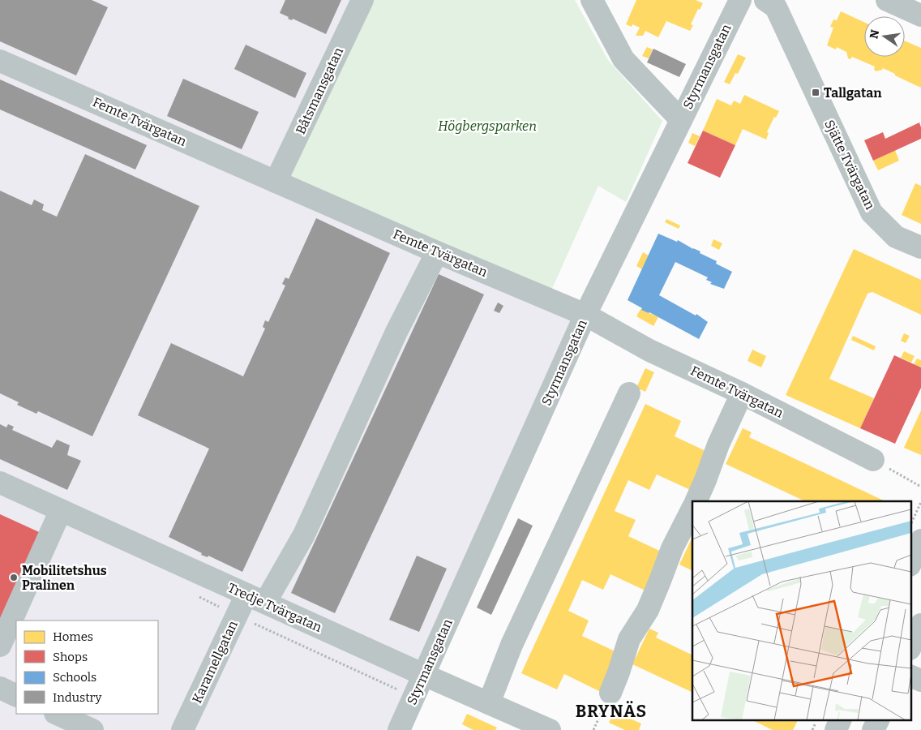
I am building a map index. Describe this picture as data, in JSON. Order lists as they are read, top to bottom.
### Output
{
  "streets": {
    "street": [
      "Styrmansgatan",
      "Båtsmansgatan",
      "Femte Tvärgatan",
      "Sjätte Tvärgatan",
      "Tredje Tvärgatan",
      "Karamellgatan"
    ]
  },
  "crossings": [
    ["Styrmansgatan", "Femte Tvärgatan"],
    ["Styrmansgatan", "Tredje Tvärgatan"],
    ["Båtsmansgatan", "Femte Tvärgatan"],
    ["Femte Tvärgatan", "Karamellgatan"],
    ["Tredje Tvärgatan", "Karamellgatan"]
  ],
  "districts": ["BRYNÄS"],
  "parks": ["Högbergsparken"],
  "places": {
    "transit": ["Tallgatan"],
    "other": ["Mobilitetshus Pralinen"]
  },
  "legend": [
    "Homes",
    "Shops",
    "Schools",
    "Industry"
  ],
  "north": "left"
}
